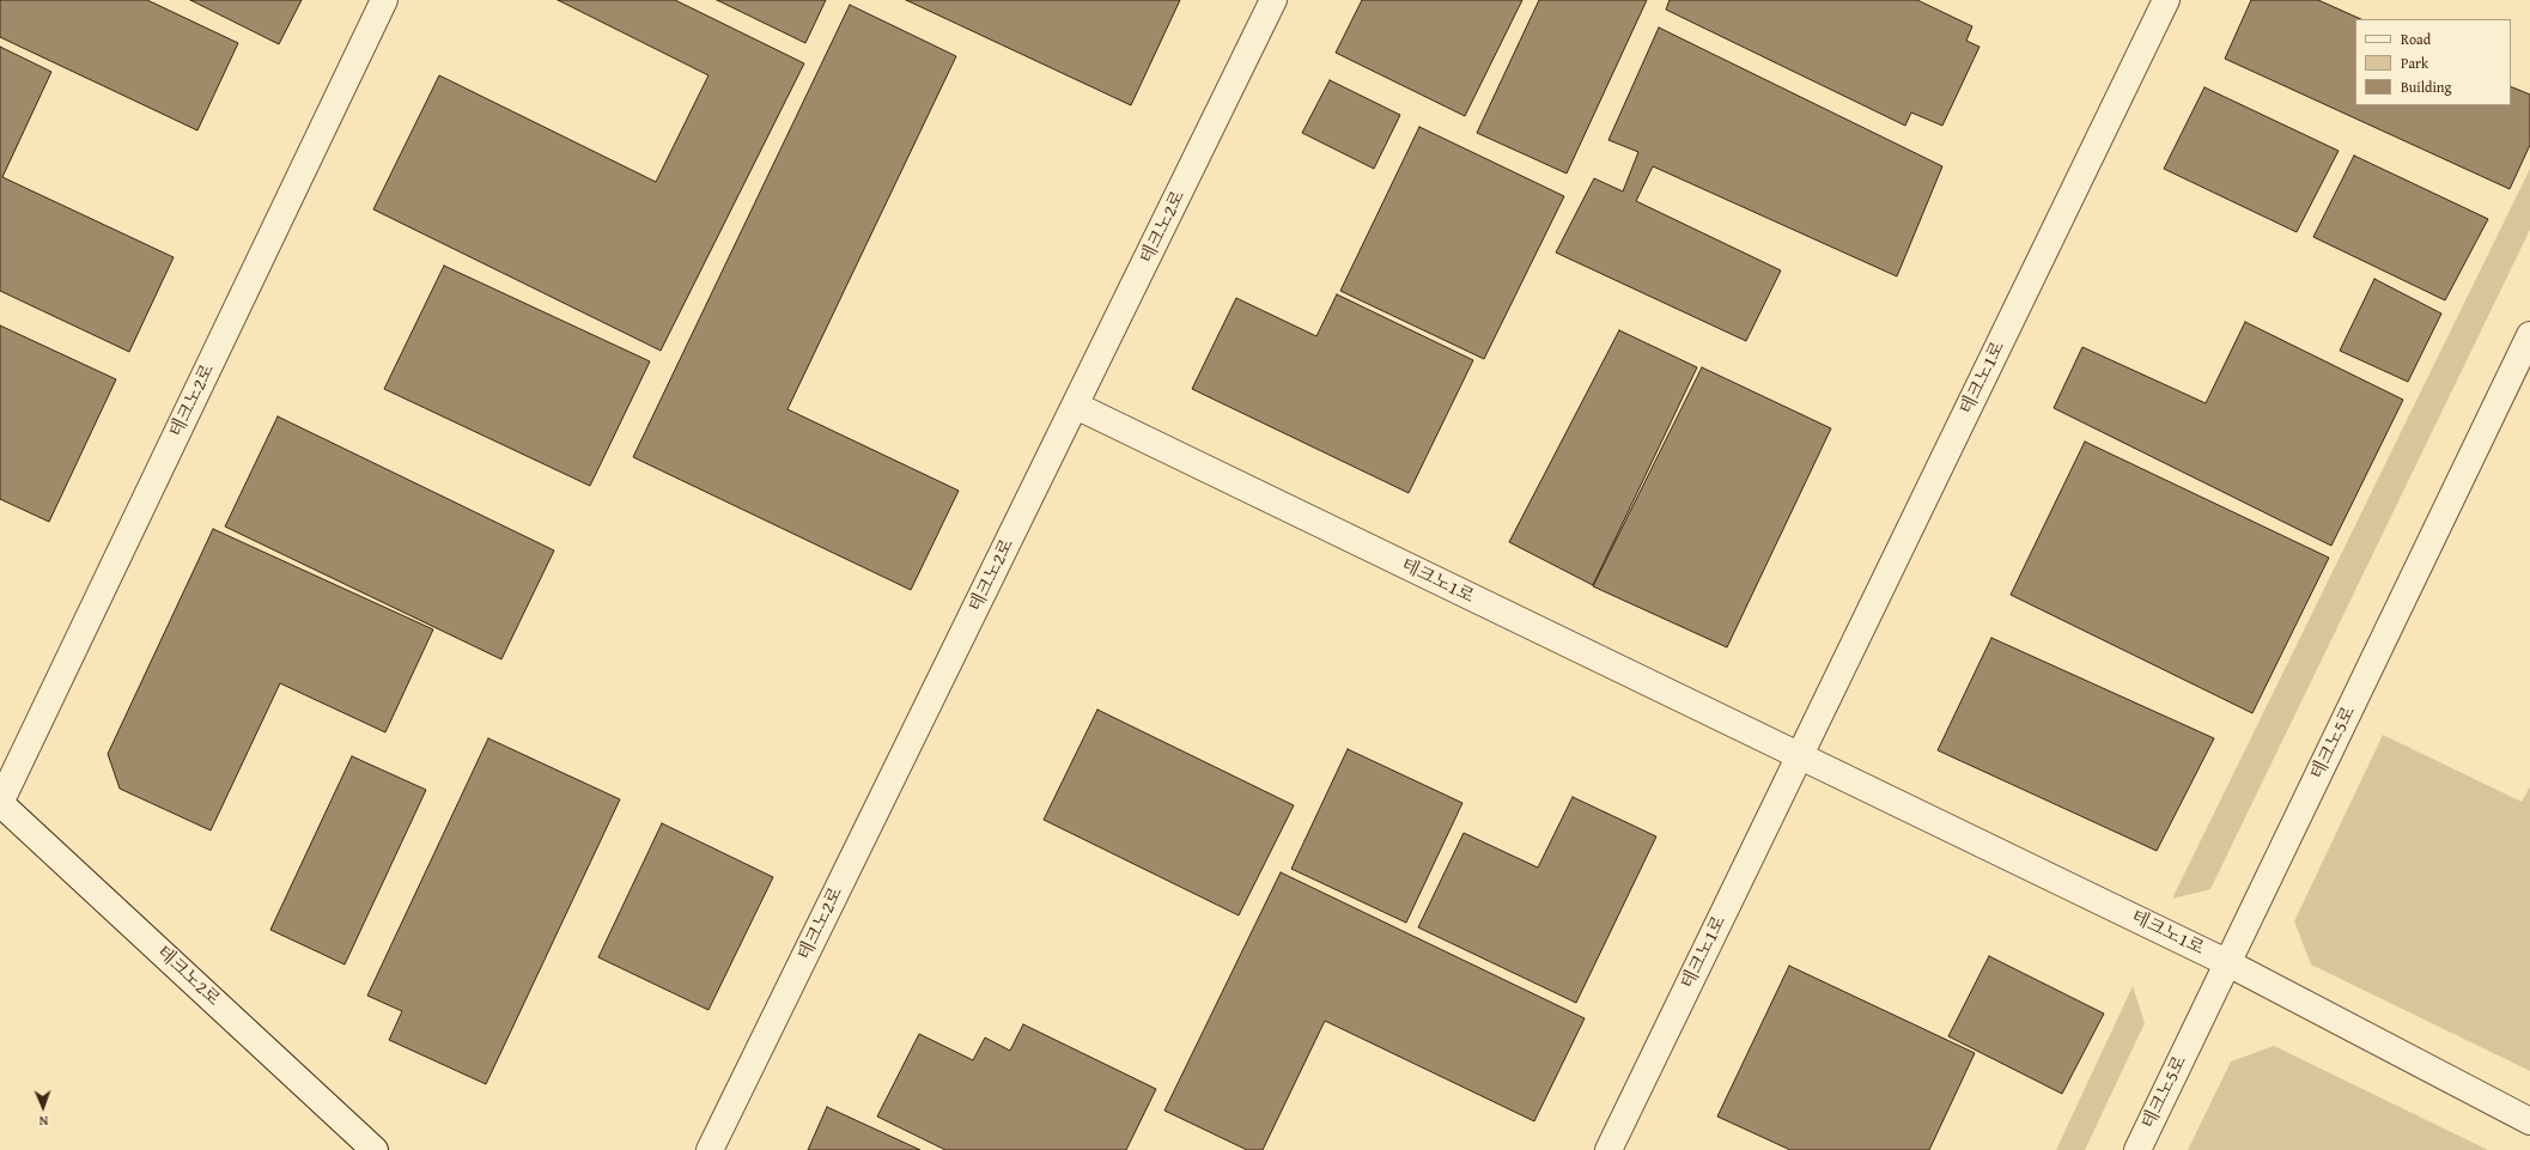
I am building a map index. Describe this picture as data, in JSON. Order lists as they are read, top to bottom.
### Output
{
  "streets": {
    "street": ["테크노2로", "테크노1로", "테크노5로"]
  },
  "crossings": [
    ["테크노2로", "테크노1로"],
    ["테크노1로", "테크노5로"]
  ],
  "legend": ["Road", "Park", "Building"],
  "north": "bottom"
}
